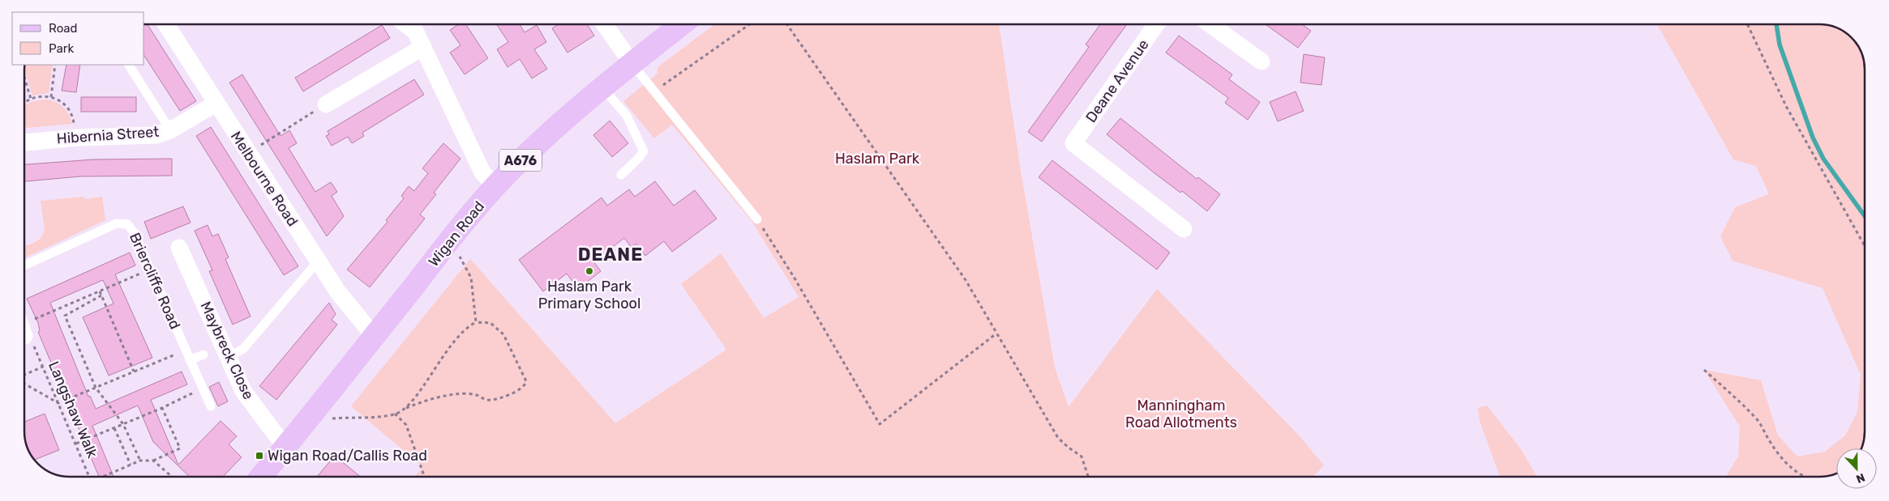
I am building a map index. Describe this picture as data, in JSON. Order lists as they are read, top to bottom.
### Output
{
  "streets": {
    "main road": ["A676", "Wigan Road"],
    "street": [
      "Deane Avenue",
      "Hibernia Street",
      "Melbourne Road",
      "Maybreck Close"
    ],
    "lane": ["Briercliffe Road"],
    "path": ["Langshaw Walk"]
  },
  "crossings": [
    ["Hibernia Street", "Melbourne Road"],
    ["Melbourne Road", "Wigan Road"],
    ["Wigan Road", "Maybreck Close"]
  ],
  "districts": ["DEANE"],
  "parks": ["Haslam Park", "Manningham Road Allotments"],
  "places": {
    "other": ["Haslam Park Primary School"],
    "transit": ["Wigan Road/Callis Road"]
  },
  "legend": ["Road", "Park"],
  "north": "bottom"
}
